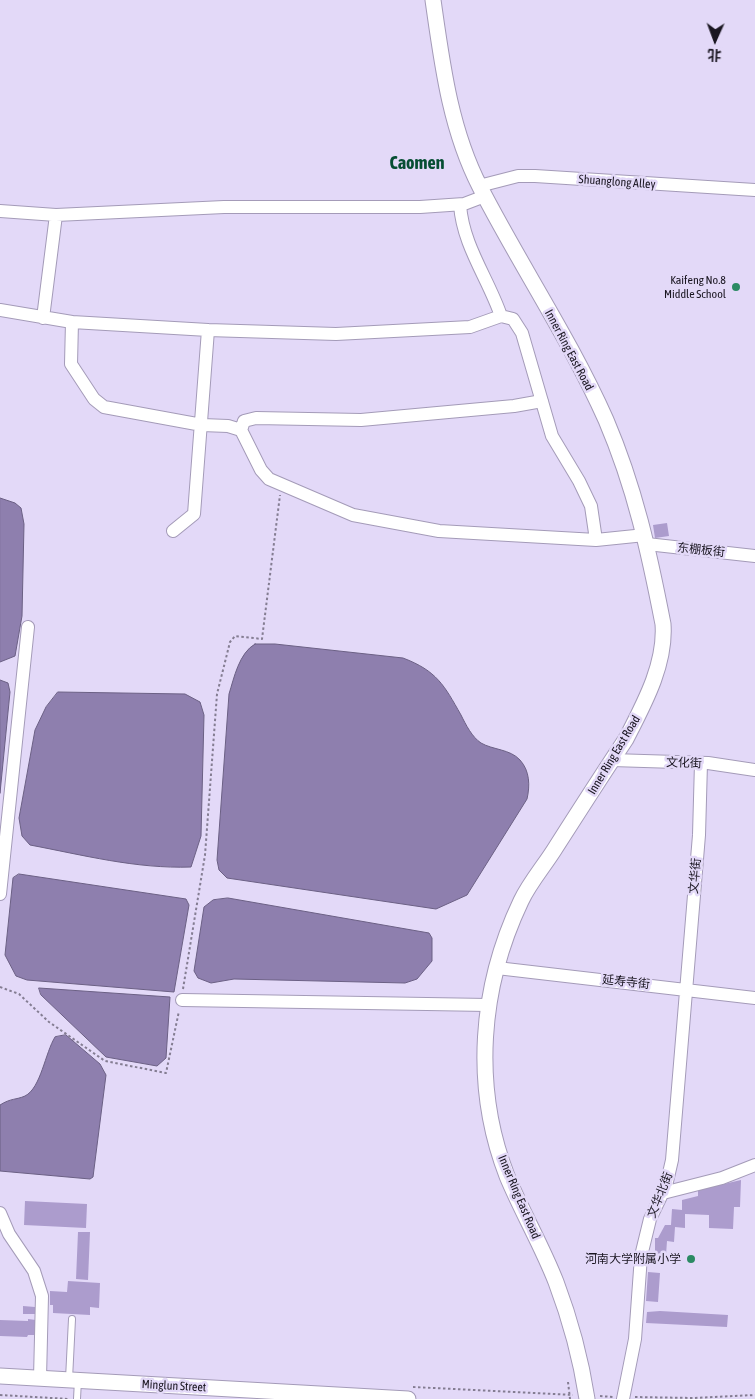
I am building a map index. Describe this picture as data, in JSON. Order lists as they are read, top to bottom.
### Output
{
  "streets": {
    "street": [
      "Shuanglong Alley",
      "Inner Ring East Road",
      "东棚板街",
      "文化街",
      "文华街",
      "延寿寺街",
      "文华北街",
      "Minglun Street"
    ]
  },
  "crossings": [
    ["Shuanglong Alley", "Inner Ring East Road"],
    ["Inner Ring East Road", "东棚板街"],
    ["Inner Ring East Road", "文化街"],
    ["Inner Ring East Road", "延寿寺街"],
    ["文化街", "文华街"],
    ["文华街", "延寿寺街"],
    ["文华街", "文华北街"],
    ["延寿寺街", "文华北街"]
  ],
  "districts": ["Caomen"],
  "places": ["Kaifeng No.8 Middle School", "河南大学附属小学"],
  "north": "bottom"
}
